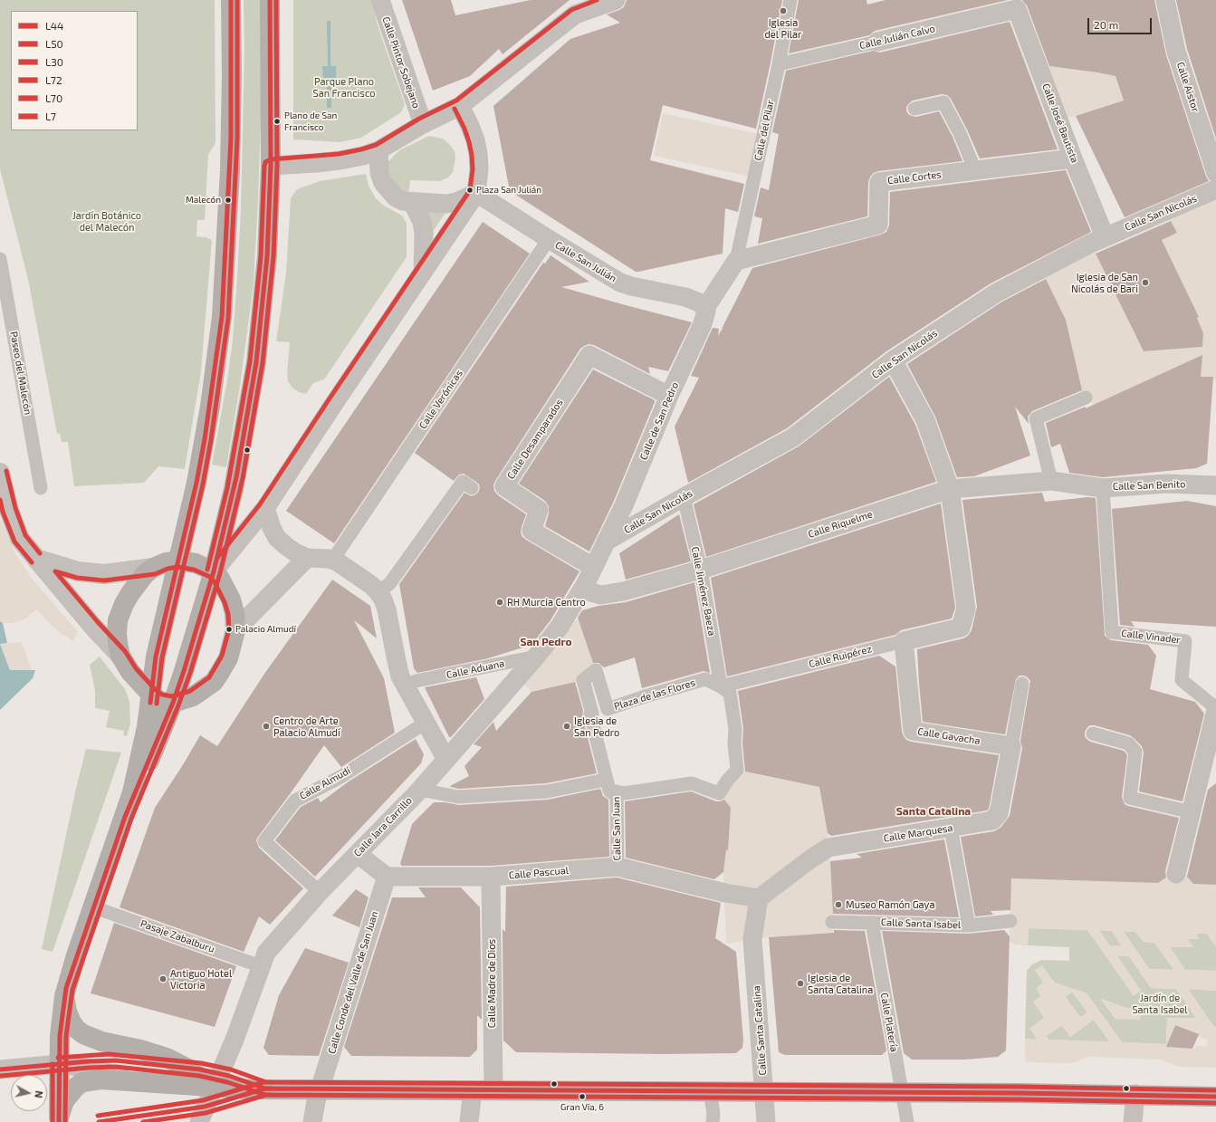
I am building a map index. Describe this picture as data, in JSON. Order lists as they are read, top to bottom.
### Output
{
  "streets": {
    "street": [
      "Calle Julián Calvo",
      "Calle Pintor Sobejano",
      "Calle Aistor",
      "Calle José Bautista",
      "Calle del Pilar",
      "Calle Cortes",
      "Calle San Nicolás",
      "Calle San Julián",
      "Paseo del Malecón",
      "Calle Verónicas",
      "Calle de San Pedro",
      "Calle Desamparados",
      "Calle San Benito",
      "Calle Riquelme",
      "Calle Jiménez Baeza",
      "Calle Vinader",
      "Calle Ruipérez",
      "Calle Aduana",
      "Plaza de las Flores",
      "Calle Gavacha",
      "Calle Almudí",
      "Calle Jara Carrillo",
      "Calle San Juan",
      "Calle Marquesa",
      "Calle Pascual",
      "Calle Santa Isabel",
      "Pasaje Zabalburu",
      "Calle Conde del Valle de San Juan",
      "Calle Madre de Dios",
      "Calle Platería",
      "Calle Santa Catalina"
    ]
  },
  "crossings": [
    ["Calle Julián Calvo", "Calle José Bautista"],
    ["Calle Julián Calvo", "Calle del Pilar"],
    ["Calle Pintor Sobejano", "Calle San Julián"],
    ["Calle José Bautista", "Calle Cortes"],
    ["Calle José Bautista", "Calle San Nicolás"],
    ["Calle del Pilar", "Calle Cortes"],
    ["Calle del Pilar", "Calle de San Pedro"],
    ["Calle Cortes", "Calle de San Pedro"],
    ["Calle San Nicolás", "Calle de San Pedro"],
    ["Calle San Nicolás", "Calle Jiménez Baeza"],
    ["Calle San Julián", "Calle Verónicas"],
    ["Calle San Julián", "Calle de San Pedro"],
    ["Calle de San Pedro", "Calle Desamparados"],
    ["Calle de San Pedro", "Calle Riquelme"],
    ["Calle de San Pedro", "Calle Jara Carrillo"],
    ["Calle San Benito", "Calle Riquelme"],
    ["Calle San Benito", "Calle Vinader"],
    ["Calle Riquelme", "Calle Jiménez Baeza"],
    ["Calle Riquelme", "Calle Vinader"],
    ["Calle Riquelme", "Calle Ruipérez"],
    ["Calle Riquelme", "Calle Jara Carrillo"],
    ["Calle Jiménez Baeza", "Calle Ruipérez"],
    ["Calle Jiménez Baeza", "Plaza de las Flores"],
    ["Calle Ruipérez", "Plaza de las Flores"],
    ["Calle Ruipérez", "Calle Gavacha"],
    ["Calle Aduana", "Calle Jara Carrillo"],
    ["Plaza de las Flores", "Calle San Juan"],
    ["Calle Gavacha", "Calle Marquesa"],
    ["Calle Almudí", "Calle Jara Carrillo"],
    ["Calle Jara Carrillo", "Pasaje Zabalburu"],
    ["Calle San Juan", "Calle Pascual"],
    ["Calle Marquesa", "Calle Pascual"],
    ["Calle Marquesa", "Calle Santa Catalina"],
    ["Calle Pascual", "Calle Conde del Valle de San Juan"],
    ["Calle Pascual", "Calle Madre de Dios"],
    ["Calle Pascual", "Calle Santa Catalina"],
    ["Calle Santa Isabel", "Calle Platería"]
  ],
  "districts": ["San Pedro", "Santa Catalina"],
  "parks": ["Parque Plano San Francisco", "Jardín Botánico del Malecón", "Jardín de Santa Isabel"],
  "places": [
    "Iglesia del Pilar",
    "Plano de San Francisco",
    "Plaza San Julián",
    "Malecón",
    "Iglesia de San Nicolás de Bari",
    "RH Murcia Centro",
    "Palacio Almudí",
    "Centro de Arte Palacio Almudí",
    "Iglesia de San Pedro",
    "Museo Ramón Gaya",
    "Antiguo Hotel Victoria",
    "Iglesia de Santa Catalina",
    "Gran Vía, 6"
  ],
  "lines": [
    "transit line L72",
    "transit line L70",
    "transit line L7",
    "transit line L30",
    "transit line L44",
    "transit line L50"
  ],
  "legend": [
    "L44",
    "L50",
    "L30",
    "L72",
    "L70",
    "L7"
  ],
  "scale_bar": "20 m",
  "north": "right"
}
